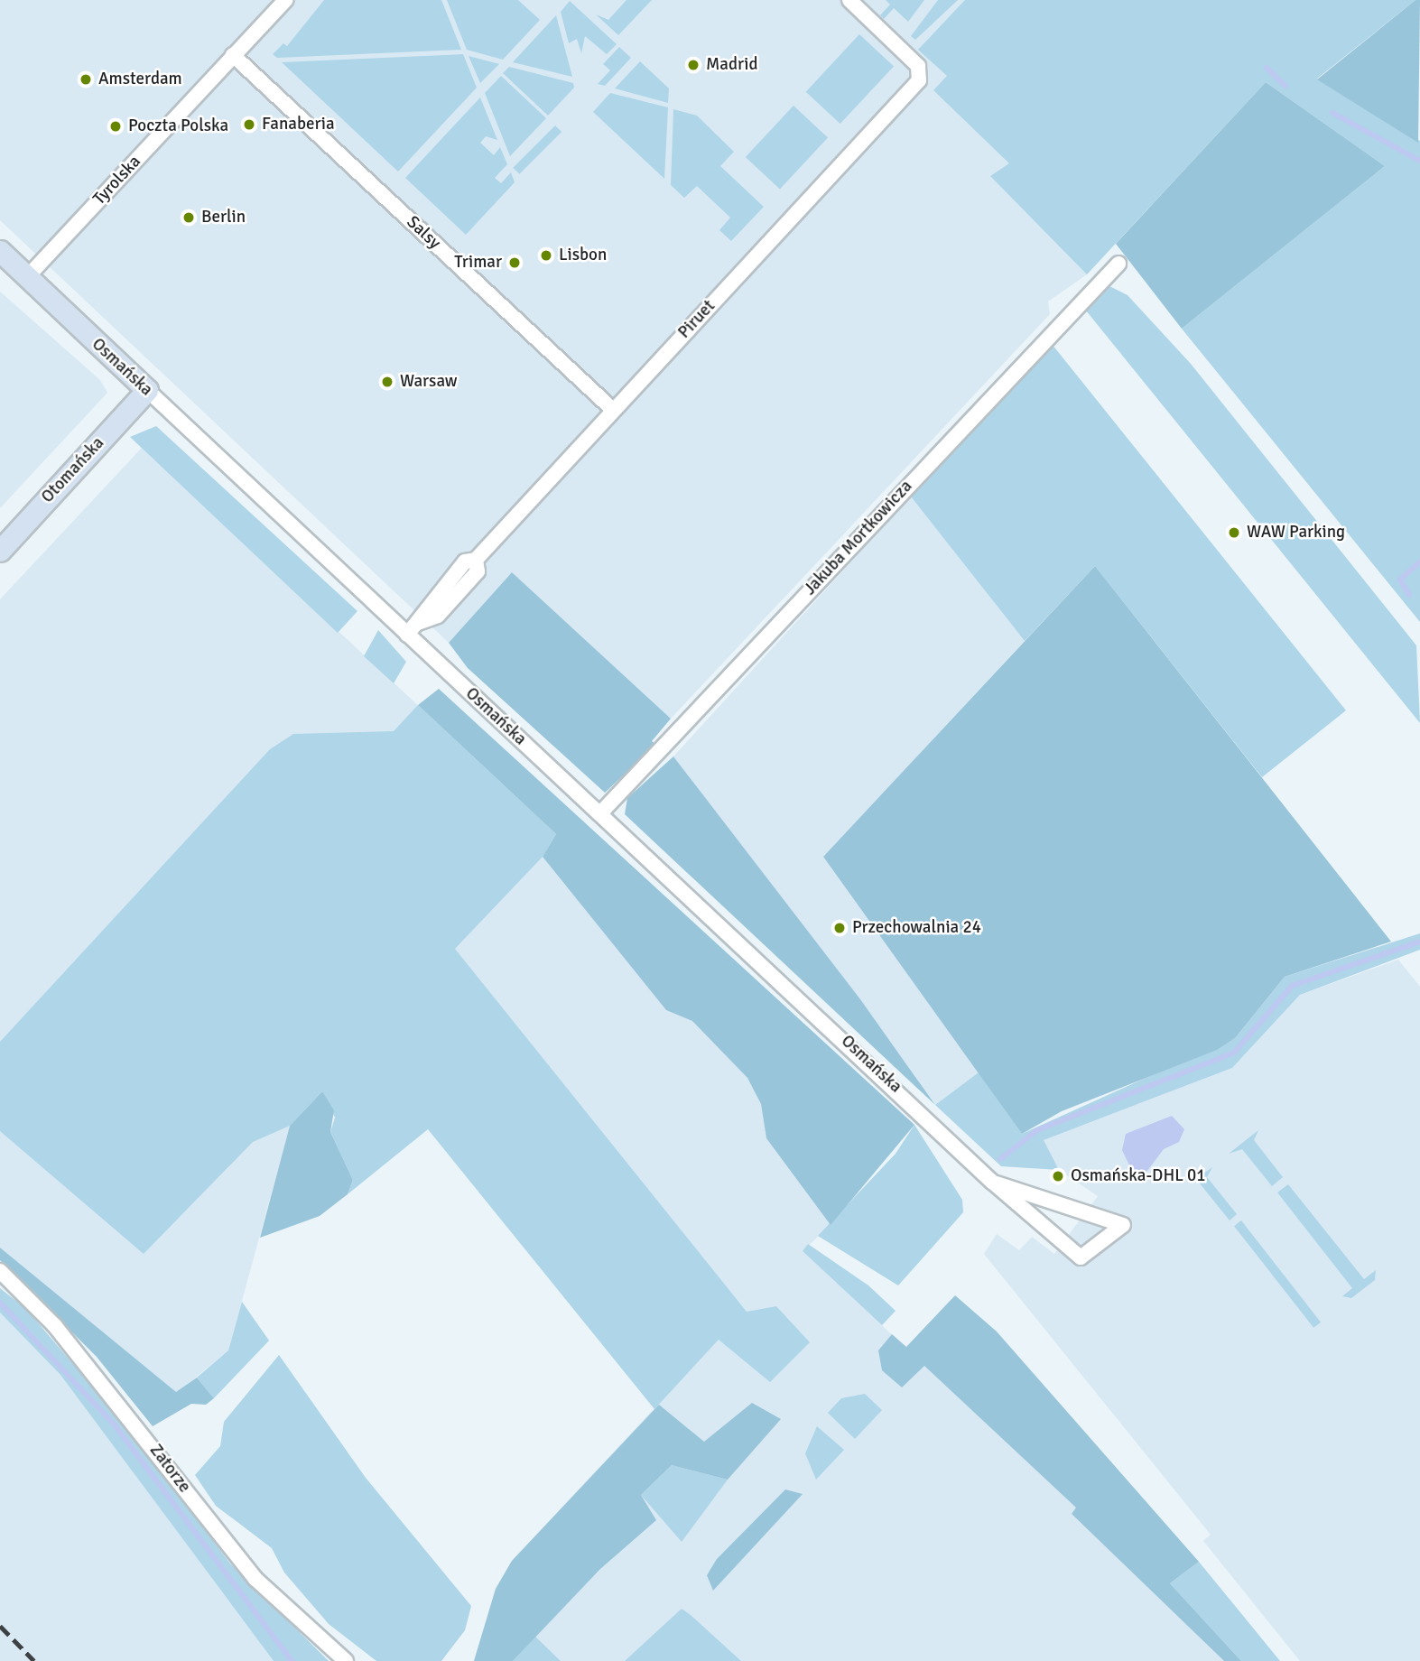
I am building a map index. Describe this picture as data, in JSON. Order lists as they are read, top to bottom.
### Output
{
  "streets": {
    "street": [
      "Tyrolska",
      "Salsy",
      "Piruet",
      "Osmańska",
      "Otomańska",
      "Jakuba Mortkowicza",
      "Zatorze"
    ]
  },
  "crossings": [
    ["Tyrolska", "Salsy"],
    ["Tyrolska", "Osmańska"],
    ["Salsy", "Piruet"],
    ["Piruet", "Osmańska"],
    ["Osmańska", "Otomańska"],
    ["Osmańska", "Jakuba Mortkowicza"]
  ],
  "places": [
    "Madrid",
    "Amsterdam",
    "Fanaberia",
    "Poczta Polska",
    "Berlin",
    "Lisbon",
    "Trimar",
    "Warsaw",
    "WAW Parking",
    "Przechowalnia 24",
    "Osmańska-DHL 01"
  ]
}
